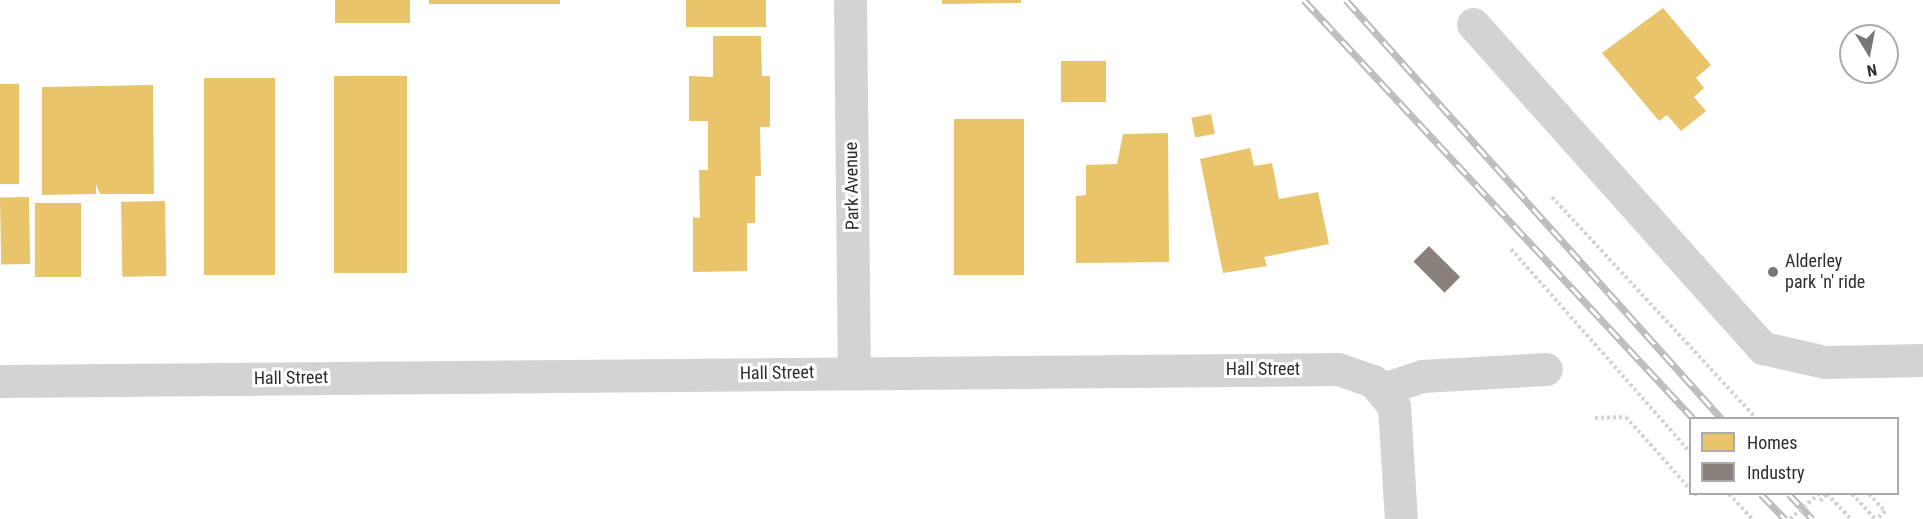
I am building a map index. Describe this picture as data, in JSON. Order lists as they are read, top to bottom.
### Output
{
  "streets": {
    "street": ["Park Avenue", "Hall Street"]
  },
  "crossings": [
    ["Park Avenue", "Hall Street"]
  ],
  "places": ["Alderley park 'n' ride"],
  "legend": ["Homes", "Industry"],
  "north": "bottom"
}
